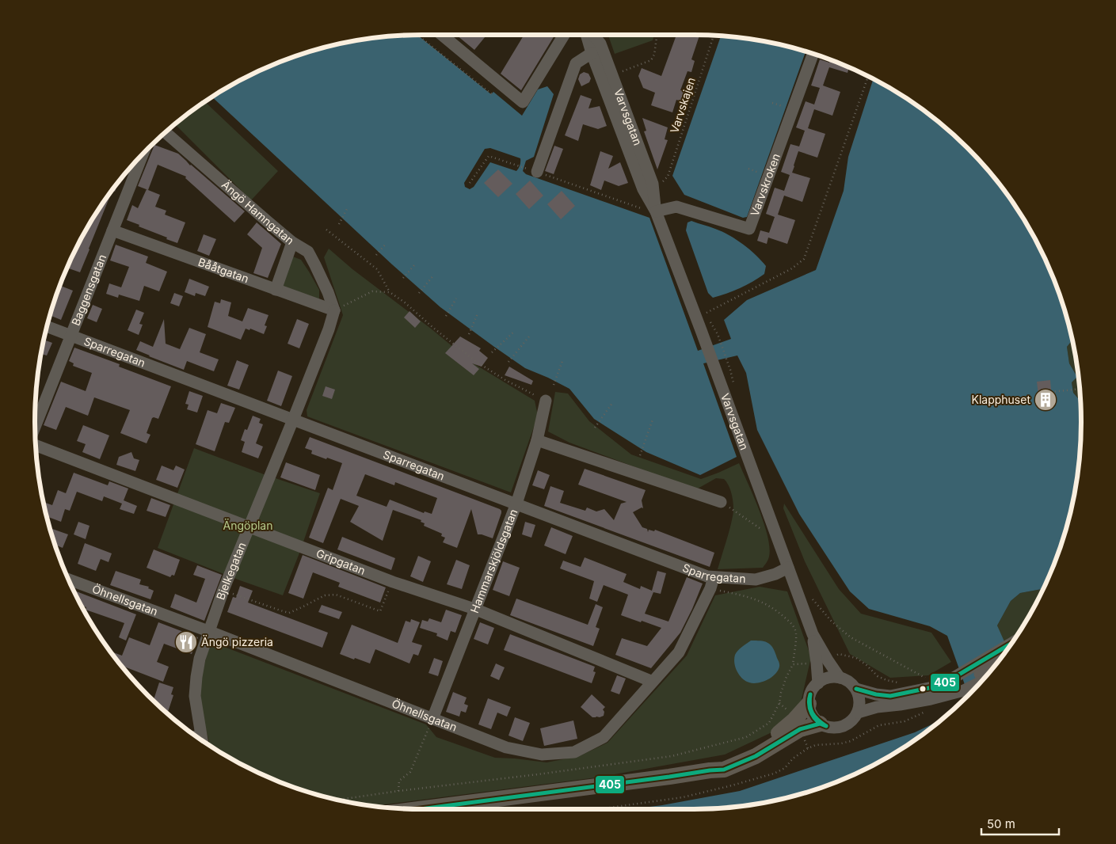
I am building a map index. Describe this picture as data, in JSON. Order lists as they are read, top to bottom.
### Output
{
  "streets": {
    "street": [
      "Varvsgatan",
      "Varvskroken",
      "Ängö Hamngatan",
      "Bååtgatan",
      "Baggensgatan",
      "Sparregatan",
      "Hammarskjöldsgatan",
      "Gripgatan",
      "Bjelkegatan",
      "Öhnellsgatan"
    ],
    "path": ["Varvskajen"]
  },
  "crossings": [
    ["Varvsgatan", "Varvskroken"],
    ["Varvsgatan", "Sparregatan"],
    ["Ängö Hamngatan", "Bååtgatan"],
    ["Ängö Hamngatan", "Bjelkegatan"],
    ["Bååtgatan", "Baggensgatan"],
    ["Bååtgatan", "Bjelkegatan"],
    ["Baggensgatan", "Sparregatan"],
    ["Sparregatan", "Hammarskjöldsgatan"],
    ["Sparregatan", "Bjelkegatan"],
    ["Sparregatan", "Öhnellsgatan"],
    ["Hammarskjöldsgatan", "Gripgatan"],
    ["Hammarskjöldsgatan", "Öhnellsgatan"],
    ["Gripgatan", "Bjelkegatan"],
    ["Gripgatan", "Öhnellsgatan"],
    ["Bjelkegatan", "Öhnellsgatan"]
  ],
  "parks": ["Ängöplan"],
  "places": {
    "building": ["Klapphuset"],
    "restaurant": ["Ängö pizzeria"]
  },
  "lines": ["transit line 405"],
  "scale_bar": "50 m"
}
